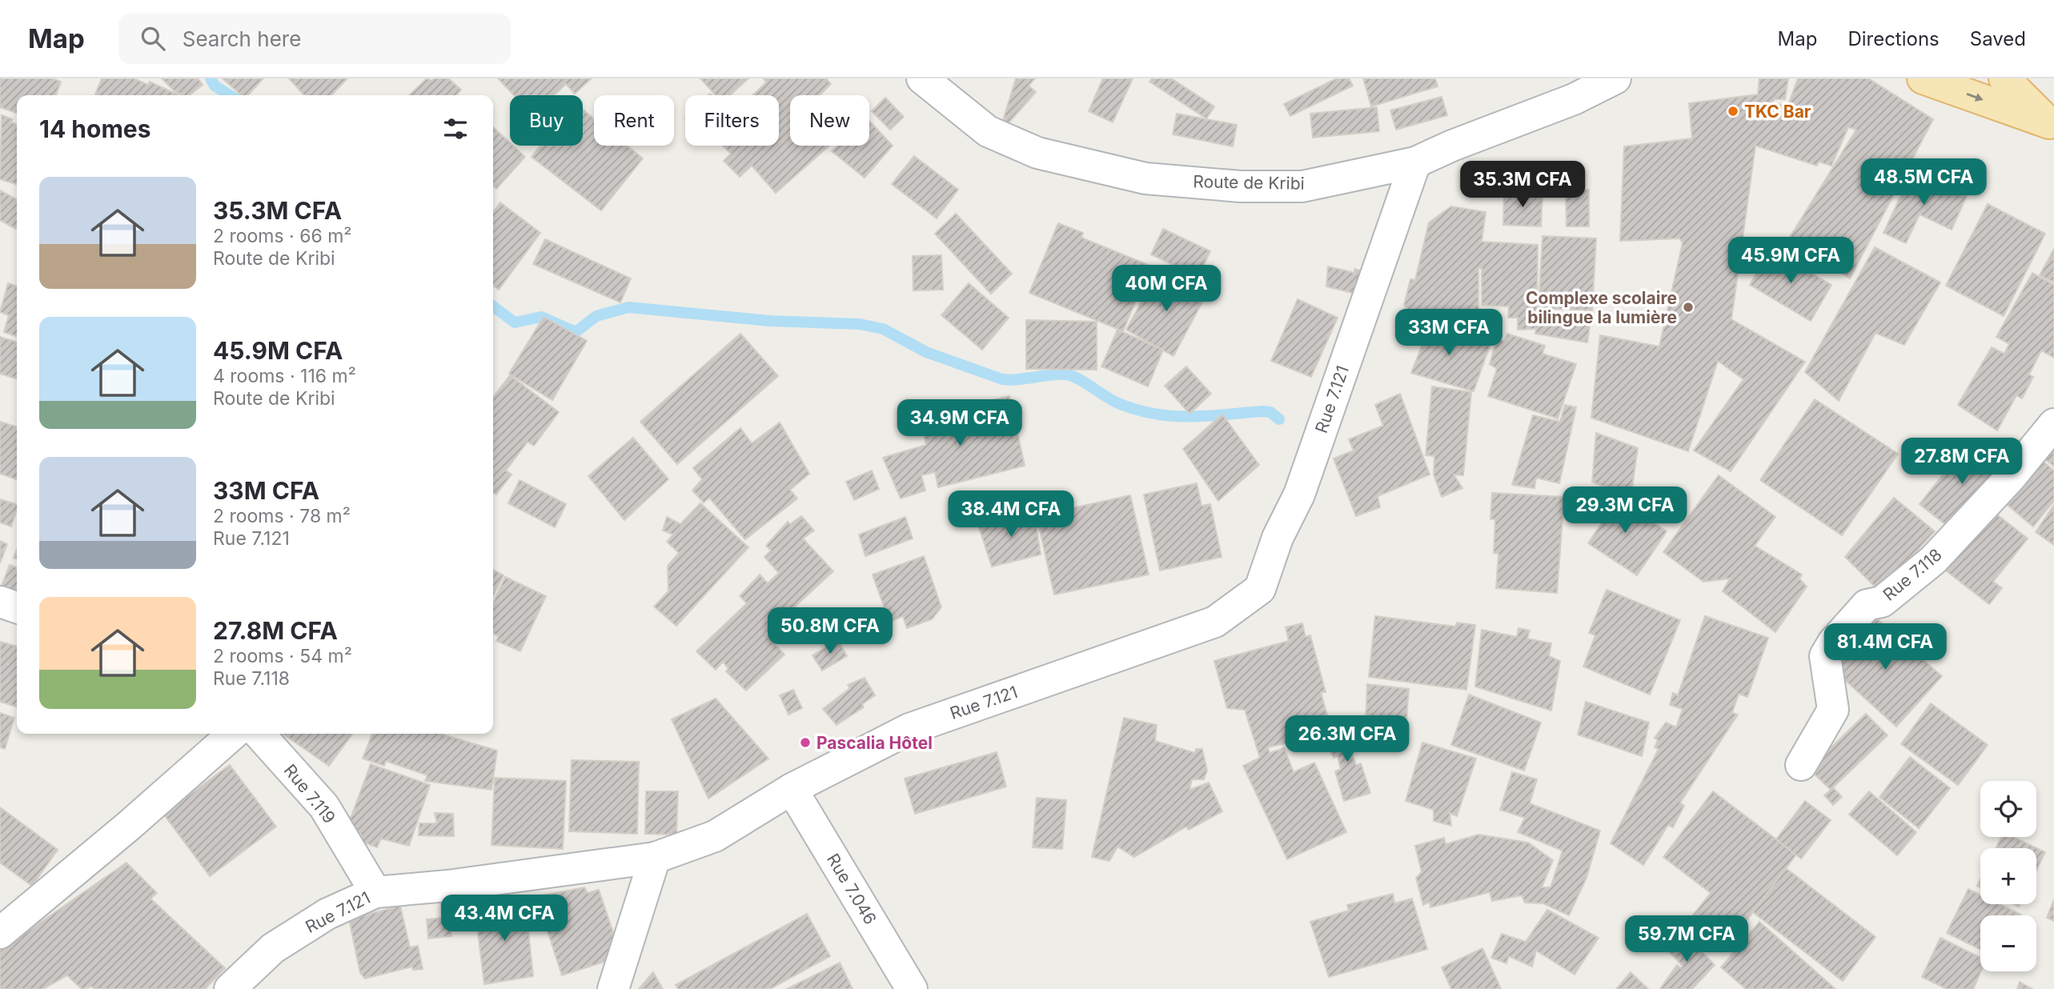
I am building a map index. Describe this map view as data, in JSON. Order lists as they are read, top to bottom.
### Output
{
  "streets": {
    "street": [
      "Route de Kribi",
      "Rue 7.121",
      "Rue 7.118",
      "Rue 7.119",
      "Rue 7.046"
    ]
  },
  "crossings": [
    ["Route de Kribi", "Rue 7.121"],
    ["Rue 7.121", "Rue 7.119"],
    ["Rue 7.121", "Rue 7.046"]
  ],
  "places": ["TKC Bar", "Complexe scolaire bilingue la lumière", "Pascalia Hôtel"],
  "page": {
    "header": "Map",
    "search": "Search here",
    "nav": ["Map", "Directions", "Saved"],
    "chip": [
      "Buy",
      "Rent",
      "Filters",
      "New"
    ],
    "heading": "14 homes",
    "price": [
      "48.5M CFA",
      "35.3M CFA",
      "45.9M CFA",
      "40M CFA",
      "33M CFA",
      "34.9M CFA",
      "27.8M CFA",
      "29.3M CFA",
      "38.4M CFA",
      "50.8M CFA",
      "81.4M CFA",
      "26.3M CFA",
      "43.4M CFA",
      "59.7M CFA"
    ],
    "list": [
      {
        "name": "35.3M CFA",
        "note": "2 rooms · 66 m² · Route de Kribi"
      },
      {
        "name": "45.9M CFA",
        "note": "4 rooms · 116 m² · Route de Kribi"
      },
      {
        "name": "33M CFA",
        "note": "2 rooms · 78 m² · Rue 7.121"
      },
      {
        "name": "27.8M CFA",
        "note": "2 rooms · 54 m² · Rue 7.118"
      }
    ],
    "map_buttons": ["+", "−"]
  }
}
